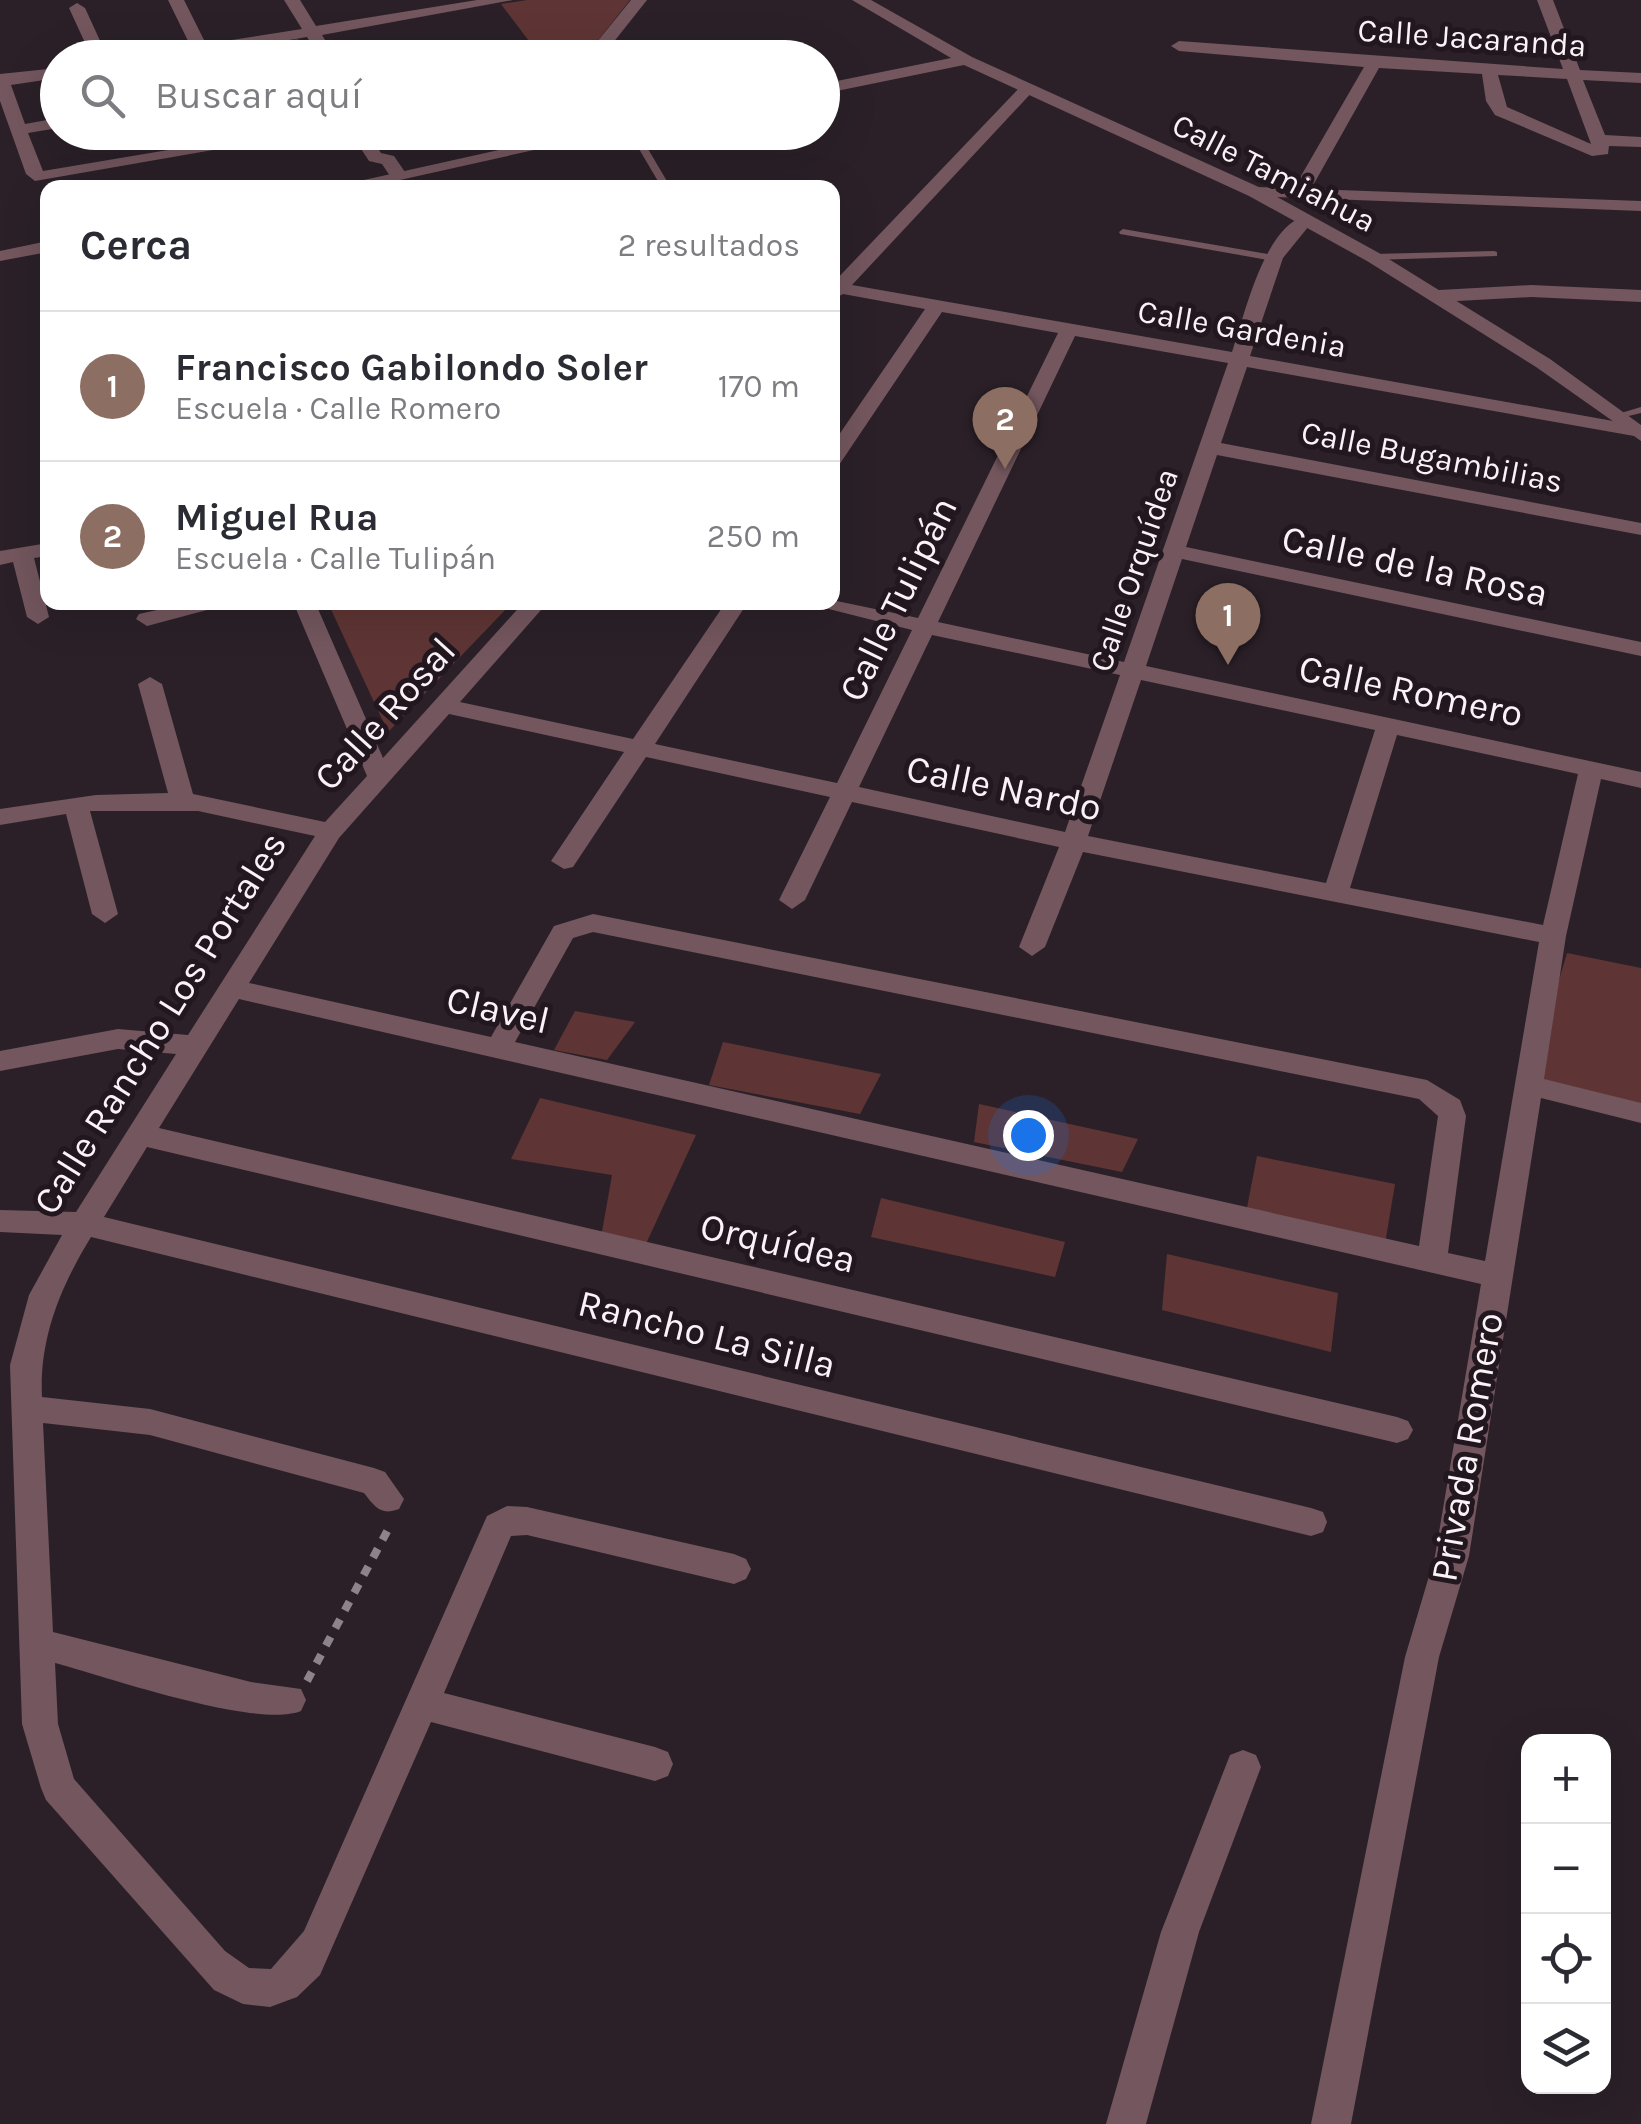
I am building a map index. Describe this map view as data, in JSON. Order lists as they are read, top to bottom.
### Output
{
  "streets": {
    "street": [
      "Calle Jacaranda",
      "Calle Tamiahua",
      "Calle Gardenia",
      "Calle Bugambilias",
      "Calle de la Rosa",
      "Calle Orquídea",
      "Calle Tulipán",
      "Calle Romero",
      "Calle Rosal",
      "Calle Nardo",
      "Clavel",
      "Calle Rancho Los Portales",
      "Orquídea",
      "Rancho La Silla",
      "Privada Romero"
    ]
  },
  "crossings": [
    ["Calle Tamiahua", "Calle Gardenia"],
    ["Calle Tamiahua", "Calle Orquídea"],
    ["Calle Gardenia", "Calle Orquídea"],
    ["Calle Gardenia", "Calle Tulipán"],
    ["Calle Bugambilias", "Calle Orquídea"],
    ["Calle de la Rosa", "Calle Orquídea"],
    ["Calle Orquídea", "Calle Romero"],
    ["Calle Orquídea", "Calle Nardo"],
    ["Calle Tulipán", "Calle Romero"],
    ["Calle Tulipán", "Calle Nardo"],
    ["Calle Romero", "Privada Romero"],
    ["Calle Rosal", "Calle Nardo"],
    ["Calle Rosal", "Calle Rancho Los Portales"],
    ["Calle Nardo", "Privada Romero"],
    ["Clavel", "Calle Rancho Los Portales"],
    ["Clavel", "Privada Romero"],
    ["Calle Rancho Los Portales", "Orquídea"],
    ["Calle Rancho Los Portales", "Rancho La Silla"]
  ],
  "page": {
    "search": "Buscar aquí",
    "heading": ["Cerca", "2 resultados"],
    "list": [
      {
        "mark": "1",
        "name": "Francisco Gabilondo Soler",
        "note": "Escuela · Calle Romero",
        "value": "170 m"
      },
      {
        "mark": "2",
        "name": "Miguel Rua",
        "note": "Escuela · Calle Tulipán",
        "value": "250 m"
      }
    ],
    "pins": ["2", "1"],
    "map_buttons": ["+", "−"]
  }
}
